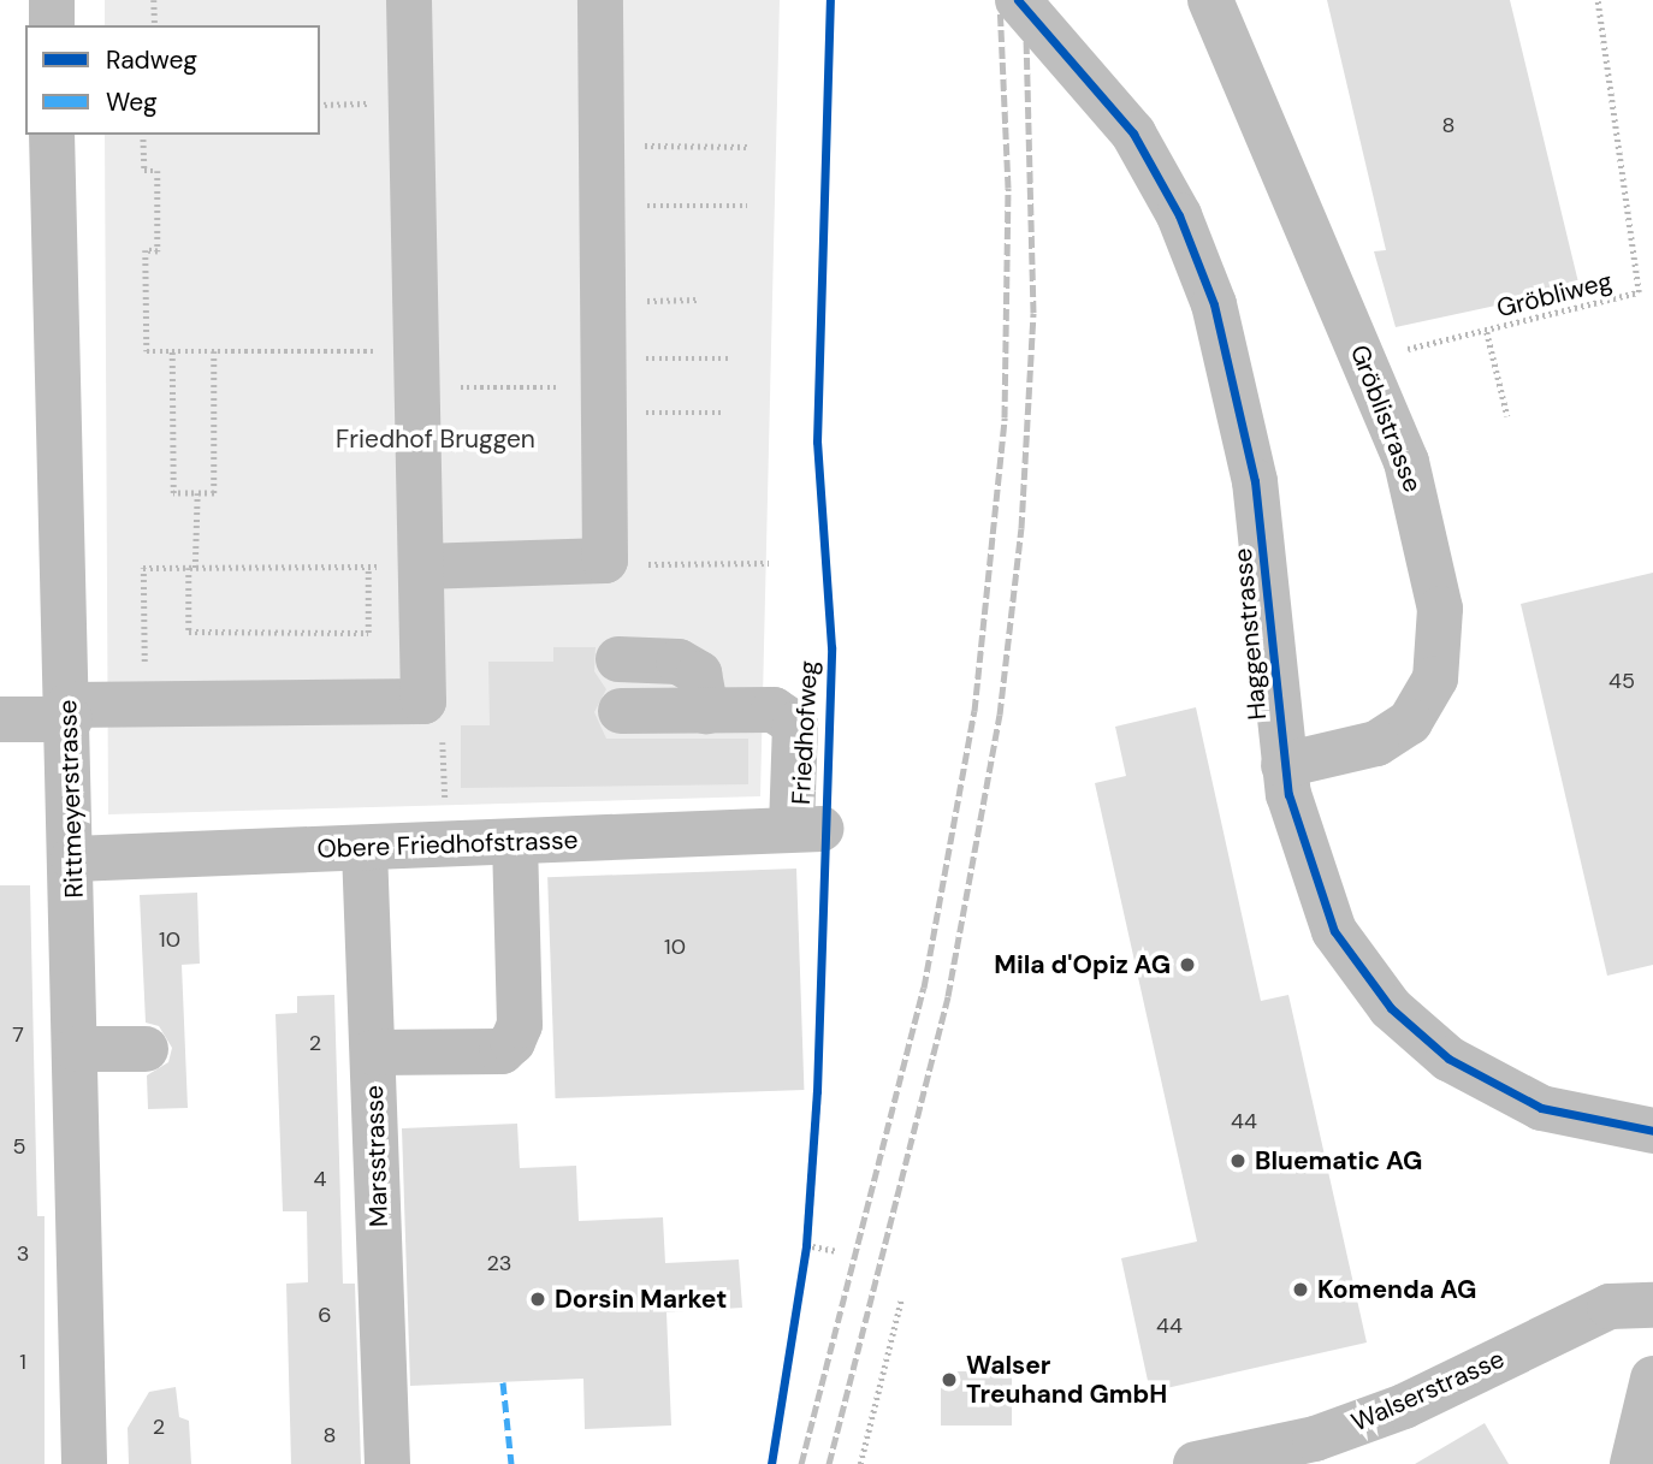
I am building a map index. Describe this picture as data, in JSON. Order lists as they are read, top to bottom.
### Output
{
  "streets": {
    "street": [
      "Gröblistrasse",
      "Haggenstrasse",
      "Rittmeyerstrasse",
      "Obere Friedhofstrasse",
      "Marsstrasse",
      "Walserstrasse"
    ],
    "path": ["Gröbliweg"],
    "cycle path": ["Friedhofweg"]
  },
  "crossings": [
    ["Gröblistrasse", "Haggenstrasse"],
    ["Rittmeyerstrasse", "Obere Friedhofstrasse"],
    ["Obere Friedhofstrasse", "Marsstrasse"]
  ],
  "parks": ["Friedhof Bruggen"],
  "places": [
    "Mila d'Opiz AG",
    "Bluematic AG",
    "Komenda AG",
    "Dorsin Market",
    "Walser Treuhand GmbH"
  ],
  "house_numbers": [
    "8",
    "45",
    "10",
    "10",
    "7",
    "2",
    "44",
    "5",
    "4",
    "3",
    "23",
    "6",
    "44",
    "1",
    "2",
    "8"
  ],
  "legend": ["Radweg", "Weg"]
}
